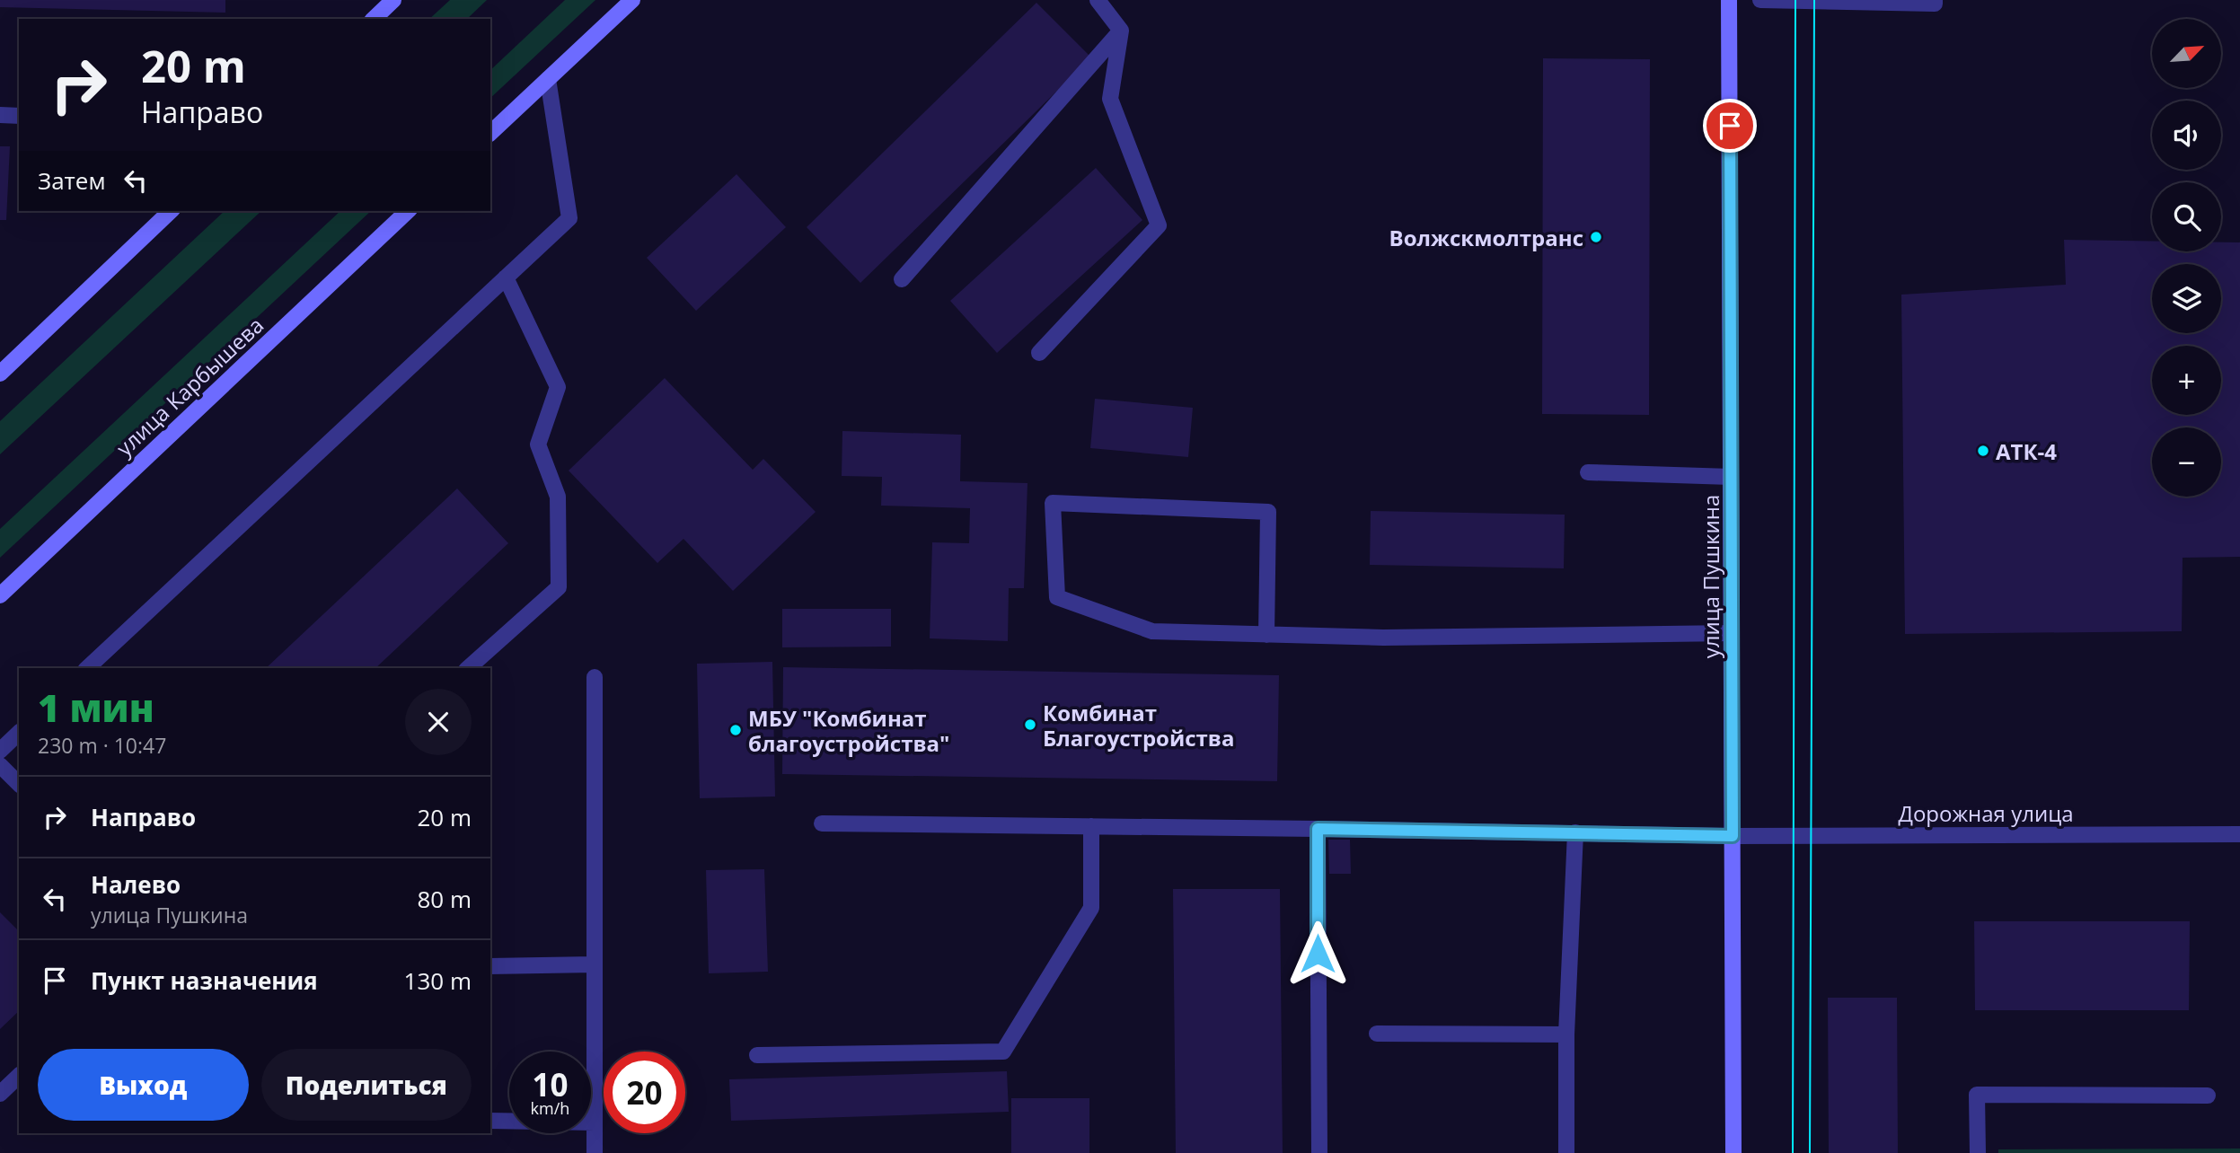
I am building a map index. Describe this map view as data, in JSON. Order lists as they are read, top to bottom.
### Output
{
  "streets": {
    "street": ["улица Карбышева", "улица Пушкина", "Дорожная улица"]
  },
  "crossings": [
    ["улица Пушкина", "Дорожная улица"]
  ],
  "places": [
    "Волжскмолтранс",
    "АТК-4",
    "Комбинат Благоустройства",
    "МБУ \"Комбинат благоустройства\""
  ],
  "north": "top right",
  "page": {
    "map_buttons": ["+", "−"],
    "turn": ["20 m", "Направо"],
    "then": "Затем",
    "heading": ["1 мин", "230 m · 10:47"],
    "list": [
      {
        "name": "Направо",
        "value": "20 m"
      },
      {
        "name": "Налево",
        "note": "улица Пушкина",
        "value": "80 m"
      },
      {
        "name": "Пункт назначения",
        "value": "130 m"
      }
    ],
    "buttons": ["Выход", "Поделиться"],
    "speed": "10 km/h",
    "limit": "20"
  }
}
